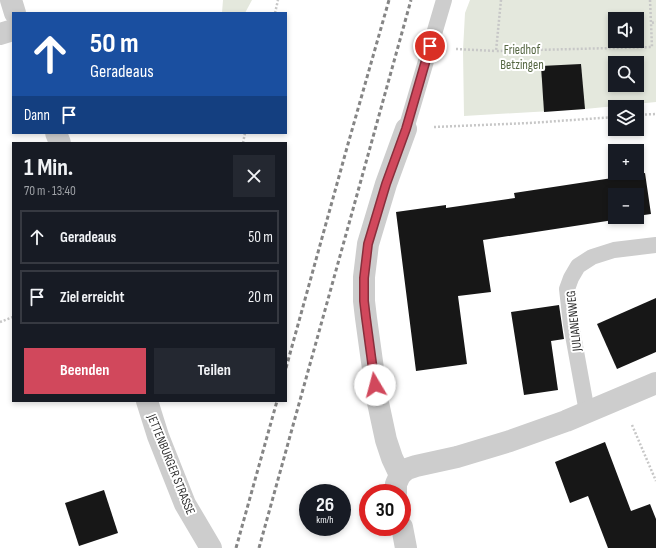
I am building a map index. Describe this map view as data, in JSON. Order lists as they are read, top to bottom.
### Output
{
  "streets": {
    "street": ["JETTENBURGER STRASSE"],
    "lane": ["JULIANENWEG"]
  },
  "parks": ["Friedhof Betzingen"],
  "page": {
    "map_buttons": ["+", "−"],
    "turn": ["50 m", "Geradeaus"],
    "then": "Dann",
    "heading": ["1 Min.", "70 m · 13:40"],
    "list": [
      {
        "name": "Geradeaus",
        "value": "50 m"
      },
      {
        "name": "Ziel erreicht",
        "value": "20 m"
      }
    ],
    "buttons": ["Beenden", "Teilen"],
    "speed": "26 km/h",
    "limit": "30"
  }
}
